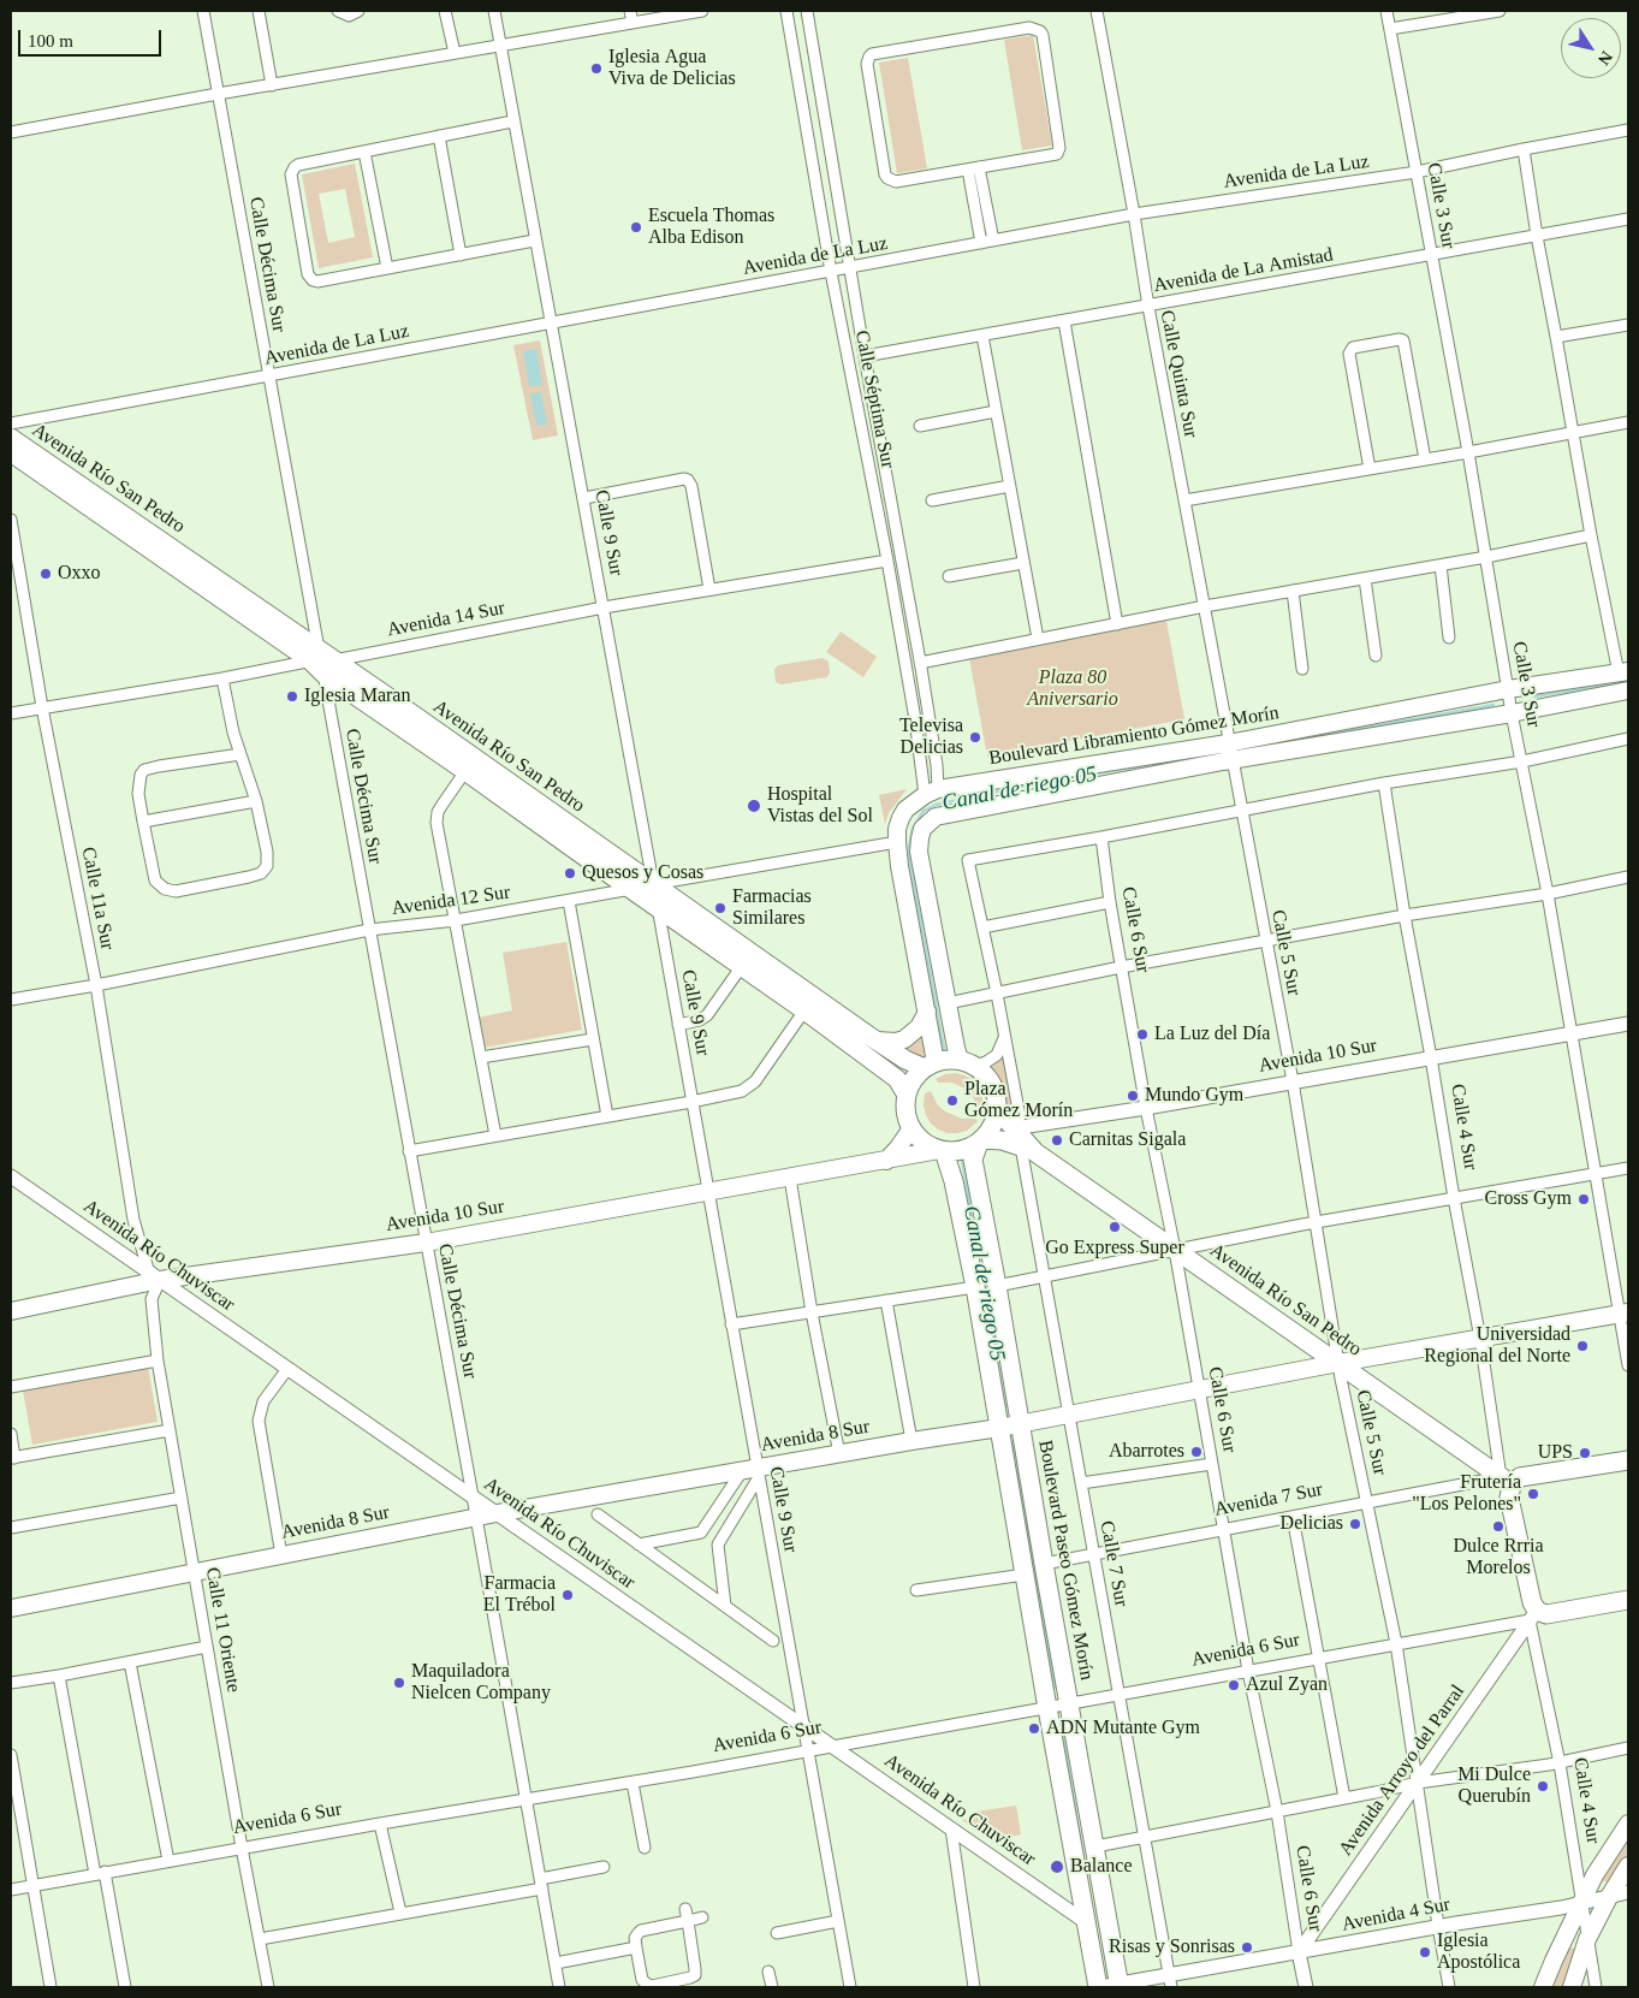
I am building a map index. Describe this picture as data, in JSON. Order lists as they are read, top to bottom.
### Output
{
  "streets": {
    "main road": [
      "Avenida Río San Pedro",
      "Boulevard Libramiento Gómez Morín",
      "Avenida 10 Sur",
      "Calle 4 Sur",
      "Avenida 8 Sur",
      "Avenida 7 Sur",
      "Boulevard Paseo Gómez Morín",
      "Avenida 6 Sur"
    ],
    "street": [
      "Avenida de La Luz",
      "Calle 3 Sur",
      "Calle Décima Sur",
      "Avenida de La Amistad",
      "Calle Quinta Sur",
      "Calle Séptima Sur",
      "Calle 9 Sur",
      "Avenida 14 Sur",
      "Calle 11a Sur",
      "Avenida 12 Sur",
      "Calle 6 Sur",
      "Calle 5 Sur",
      "Avenida Río Chuviscar",
      "Calle 7 Sur",
      "Calle 11 Oriente",
      "Avenida Arroyo del Parral",
      "Avenida 4 Sur"
    ]
  },
  "crossings": [
    ["Avenida de La Luz", "Calle 3 Sur"],
    ["Avenida de La Luz", "Calle Décima Sur"],
    ["Avenida de La Luz", "Calle Quinta Sur"],
    ["Avenida de La Luz", "Calle Séptima Sur"],
    ["Avenida de La Luz", "Calle 9 Sur"],
    ["Calle 3 Sur", "Avenida de La Amistad"],
    ["Calle 3 Sur", "Boulevard Libramiento Gómez Morín"],
    ["Calle 3 Sur", "Avenida 10 Sur"],
    ["Calle 3 Sur", "Avenida 8 Sur"],
    ["Calle Décima Sur", "Avenida Río San Pedro"],
    ["Calle Décima Sur", "Avenida 14 Sur"],
    ["Calle Décima Sur", "Avenida 12 Sur"],
    ["Calle Décima Sur", "Avenida 10 Sur"],
    ["Calle Décima Sur", "Avenida Río Chuviscar"],
    ["Calle Décima Sur", "Avenida 8 Sur"],
    ["Calle Décima Sur", "Avenida 6 Sur"],
    ["Avenida de La Amistad", "Calle Quinta Sur"],
    ["Avenida de La Amistad", "Calle Séptima Sur"],
    ["Calle Quinta Sur", "Boulevard Libramiento Gómez Morín"],
    ["Calle Quinta Sur", "Calle 5 Sur"],
    ["Calle Séptima Sur", "Avenida 14 Sur"],
    ["Calle Séptima Sur", "Boulevard Libramiento Gómez Morín"],
    ["Avenida Río San Pedro", "Calle 9 Sur"],
    ["Avenida Río San Pedro", "Avenida 14 Sur"],
    ["Avenida Río San Pedro", "Boulevard Libramiento Gómez Morín"],
    ["Avenida Río San Pedro", "Avenida 12 Sur"],
    ["Avenida Río San Pedro", "Calle 6 Sur"],
    ["Avenida Río San Pedro", "Calle 5 Sur"],
    ["Avenida Río San Pedro", "Avenida 10 Sur"],
    ["Avenida Río San Pedro", "Calle 4 Sur"],
    ["Avenida Río San Pedro", "Avenida 8 Sur"],
    ["Avenida Río San Pedro", "Avenida 7 Sur"],
    ["Avenida Río San Pedro", "Boulevard Paseo Gómez Morín"],
    ["Avenida Río San Pedro", "Calle 7 Sur"],
    ["Calle 9 Sur", "Avenida 14 Sur"],
    ["Calle 9 Sur", "Avenida 12 Sur"],
    ["Calle 9 Sur", "Avenida 10 Sur"],
    ["Calle 9 Sur", "Avenida Río Chuviscar"],
    ["Calle 9 Sur", "Avenida 8 Sur"],
    ["Calle 9 Sur", "Avenida 6 Sur"],
    ["Avenida 14 Sur", "Calle 11a Sur"],
    ["Boulevard Libramiento Gómez Morín", "Calle 5 Sur"],
    ["Boulevard Libramiento Gómez Morín", "Avenida 10 Sur"],
    ["Boulevard Libramiento Gómez Morín", "Boulevard Paseo Gómez Morín"],
    ["Calle 11a Sur", "Avenida 12 Sur"],
    ["Calle 11a Sur", "Avenida 10 Sur"],
    ["Calle 11a Sur", "Avenida Río Chuviscar"],
    ["Calle 11a Sur", "Calle 11 Oriente"],
    ["Calle 6 Sur", "Avenida 10 Sur"],
    ["Calle 6 Sur", "Avenida 8 Sur"],
    ["Calle 6 Sur", "Avenida 7 Sur"],
    ["Calle 6 Sur", "Calle 7 Sur"],
    ["Calle 6 Sur", "Avenida 6 Sur"],
    ["Calle 6 Sur", "Avenida Arroyo del Parral"],
    ["Calle 6 Sur", "Avenida 4 Sur"],
    ["Calle 5 Sur", "Avenida 10 Sur"],
    ["Calle 5 Sur", "Avenida 8 Sur"],
    ["Calle 5 Sur", "Avenida 7 Sur"],
    ["Calle 5 Sur", "Avenida 6 Sur"],
    ["Calle 5 Sur", "Avenida Arroyo del Parral"],
    ["Calle 5 Sur", "Avenida 4 Sur"],
    ["Avenida 10 Sur", "Calle 4 Sur"],
    ["Avenida 10 Sur", "Avenida Río Chuviscar"],
    ["Avenida 10 Sur", "Boulevard Paseo Gómez Morín"],
    ["Avenida 10 Sur", "Calle 7 Sur"],
    ["Avenida 10 Sur", "Calle 11 Oriente"],
    ["Calle 4 Sur", "Avenida 8 Sur"],
    ["Calle 4 Sur", "Avenida 7 Sur"],
    ["Calle 4 Sur", "Avenida 6 Sur"],
    ["Calle 4 Sur", "Avenida Arroyo del Parral"],
    ["Calle 4 Sur", "Avenida 4 Sur"],
    ["Avenida Río Chuviscar", "Avenida 8 Sur"],
    ["Avenida Río Chuviscar", "Calle 11 Oriente"],
    ["Avenida Río Chuviscar", "Avenida 6 Sur"],
    ["Avenida 8 Sur", "Boulevard Paseo Gómez Morín"],
    ["Avenida 8 Sur", "Calle 7 Sur"],
    ["Avenida 8 Sur", "Calle 11 Oriente"],
    ["Avenida 7 Sur", "Boulevard Paseo Gómez Morín"],
    ["Avenida 7 Sur", "Calle 7 Sur"],
    ["Boulevard Paseo Gómez Morín", "Avenida 6 Sur"],
    ["Boulevard Paseo Gómez Morín", "Avenida 4 Sur"],
    ["Calle 7 Sur", "Avenida 6 Sur"],
    ["Calle 7 Sur", "Avenida 4 Sur"],
    ["Calle 11 Oriente", "Avenida 6 Sur"],
    ["Avenida 6 Sur", "Avenida Arroyo del Parral"],
    ["Avenida Arroyo del Parral", "Avenida 4 Sur"]
  ],
  "water": ["Canal de riego 05"],
  "parks": ["Plaza 80 Aniversario"],
  "places": [
    "Iglesia Agua Viva de Delicias",
    "Escuela Thomas Alba Edison",
    "Oxxo",
    "Iglesia Maran",
    "Televisa Delicias",
    "Hospital Vistas del Sol",
    "Quesos y Cosas",
    "Farmacias Similares",
    "La Luz del Día",
    "Mundo Gym",
    "Plaza Gómez Morín",
    "Carnitas Sigala",
    "Cross Gym",
    "Go Express Super",
    "Universidad Regional del Norte",
    "Abarrotes",
    "UPS",
    "Frutería \"Los Pelones\"",
    "Delicias",
    "Dulce Rrria Morelos",
    "Farmacia El Trébol",
    "Maquiladora Nielcen Company",
    "Azul Zyan",
    "ADN Mutante Gym",
    "Mi Dulce Querubín",
    "Balance",
    "Risas y Sonrisas",
    "Iglesia Apostólica"
  ],
  "scale_bar": "100 m",
  "north": "bottom right"
}
